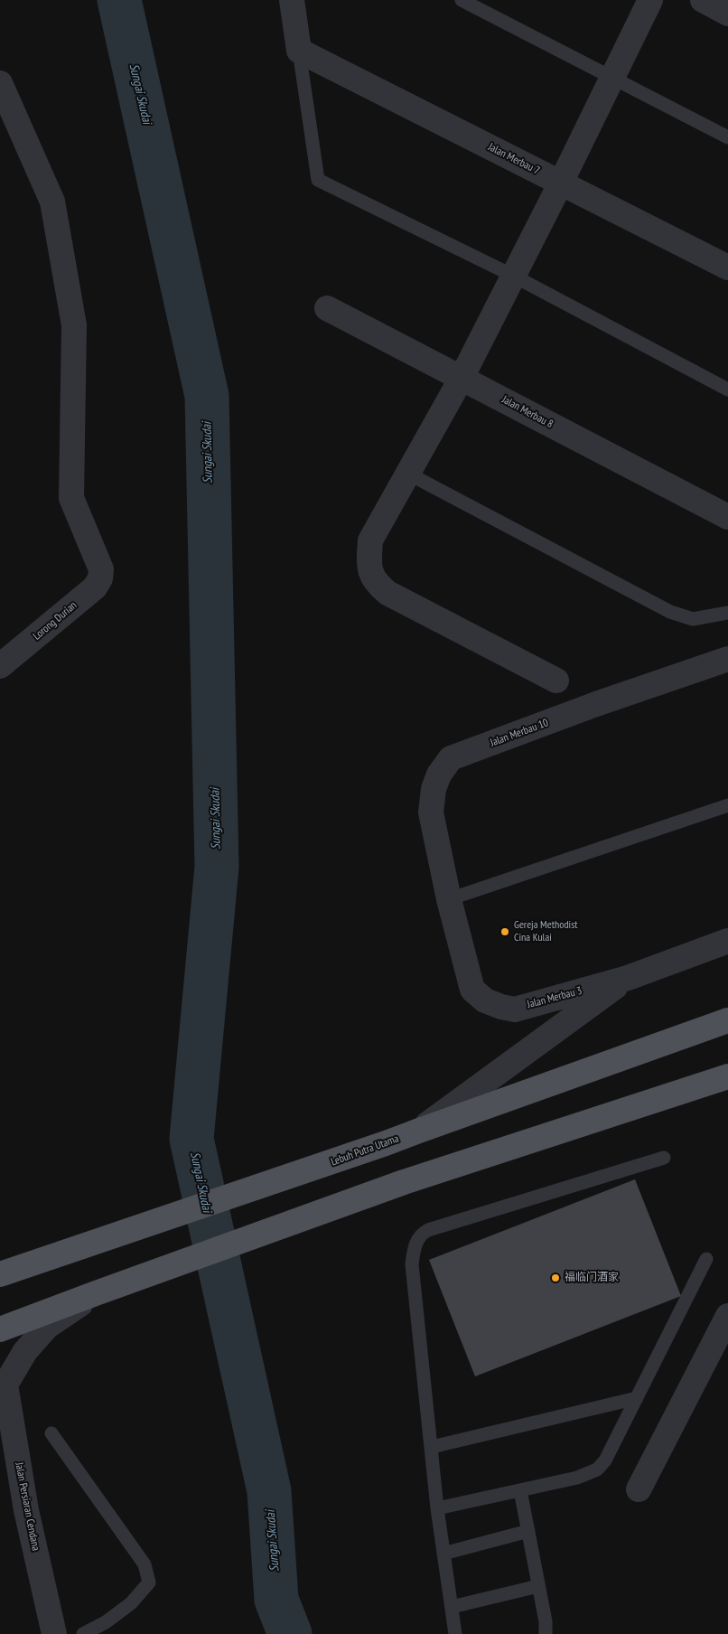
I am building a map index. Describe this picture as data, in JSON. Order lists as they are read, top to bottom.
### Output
{
  "streets": {
    "main road": ["Lebuh Putra Utama"],
    "street": [
      "Jalan Merbau 7",
      "Jalan Merbau 8",
      "Lorong Durian",
      "Jalan Merbau 10",
      "Jalan Merbau 3",
      "Jalan Persiaran Cendana"
    ]
  },
  "crossings": [
    ["Jalan Merbau 10", "Jalan Merbau 3"]
  ],
  "water": ["Sungai Skudai"],
  "places": ["Gereja Methodist Cina Kulai", "福临门酒家"]
}
